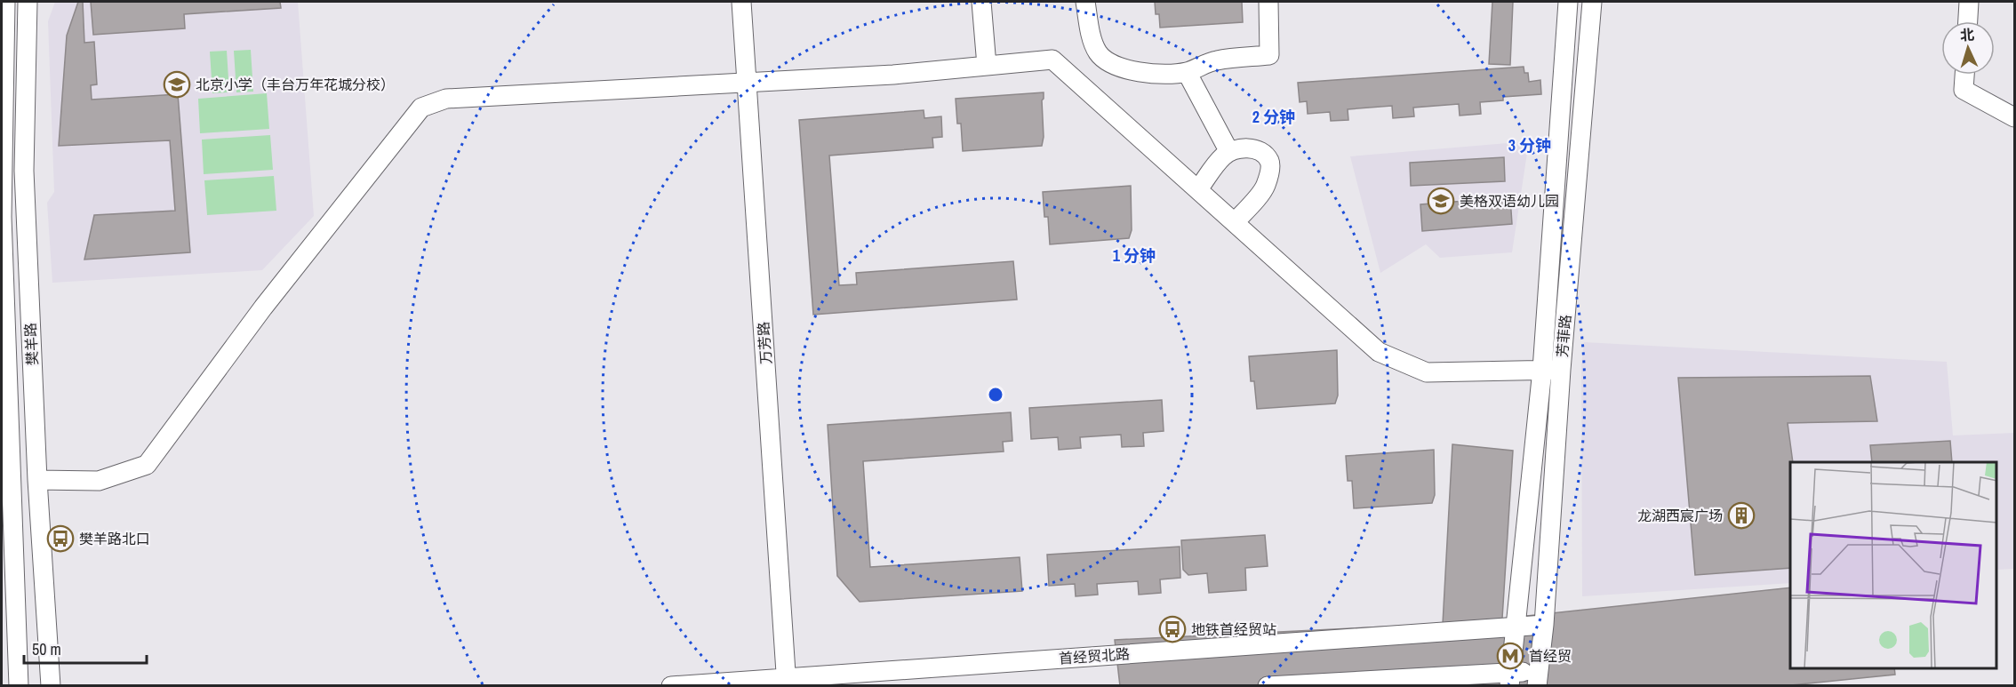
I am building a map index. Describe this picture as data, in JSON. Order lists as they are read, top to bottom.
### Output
{
  "streets": {
    "street": [
      "芳菲路",
      "万芳路",
      "樊羊路",
      "首经贸北路"
    ]
  },
  "crossings": [
    ["芳菲路", "首经贸北路"],
    ["万芳路", "首经贸北路"]
  ],
  "places": {
    "school or university": ["北京小学（丰台万年花城分校）", "美格双语幼儿园"],
    "building": ["龙湖西宸广场"],
    "bus stop": ["樊羊路北口", "地铁首经贸站"],
    "metro station": ["首经贸"]
  },
  "scale_bar": "50 m",
  "north": "top",
  "rings": ["2 分钟", "3 分钟", "1 分钟"]
}
